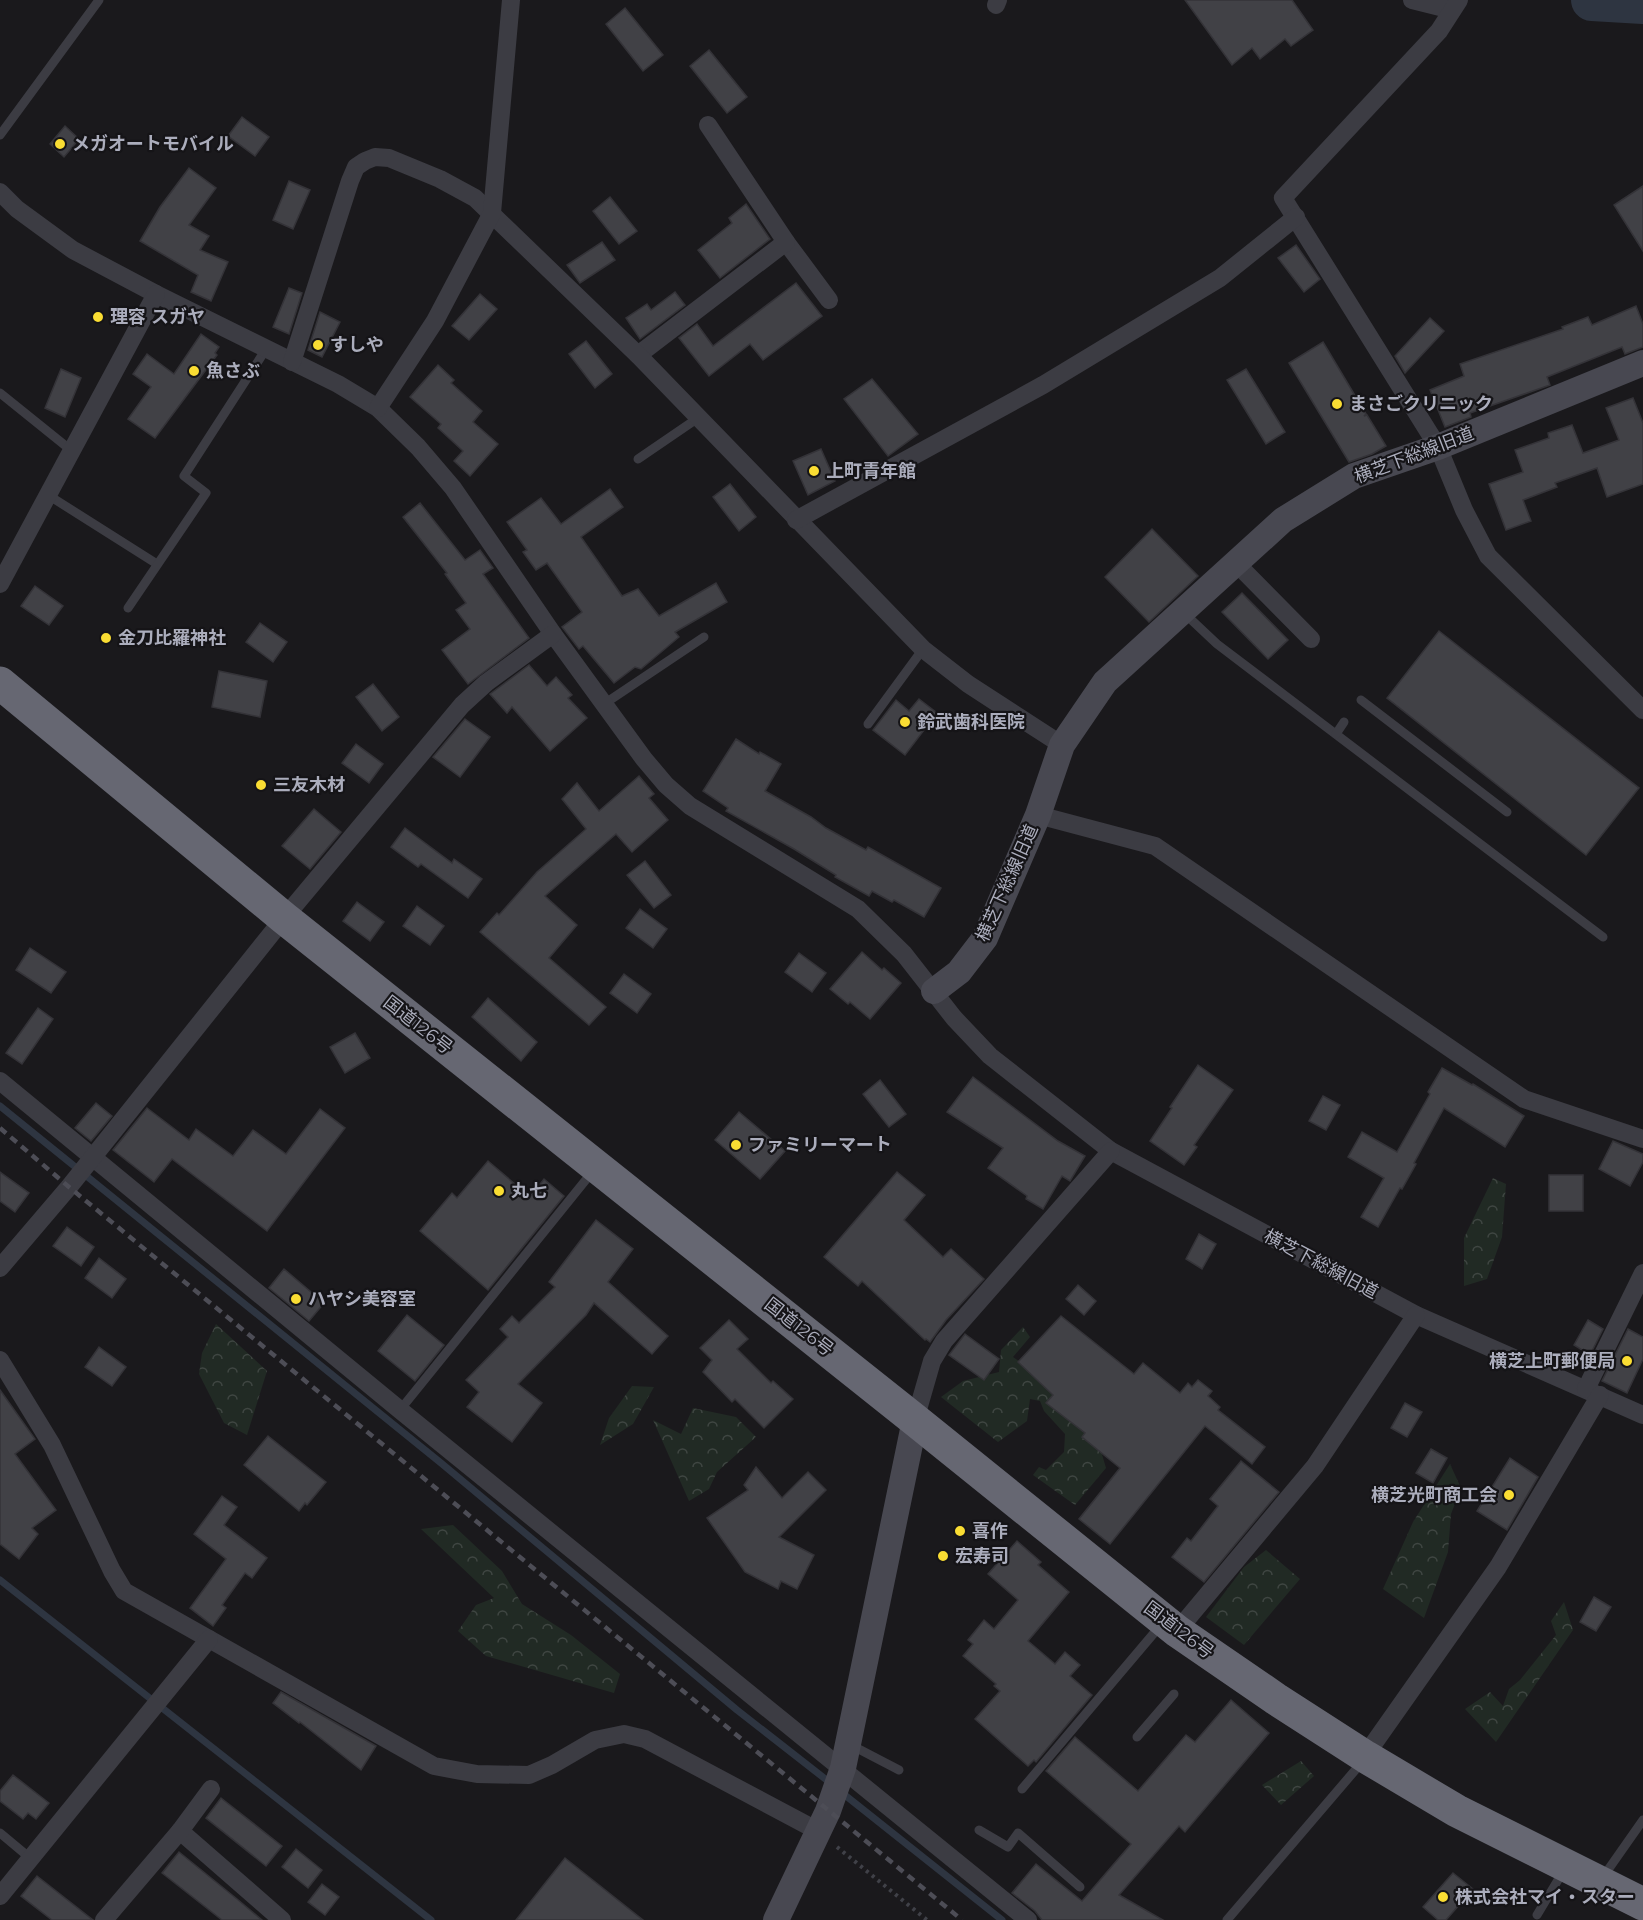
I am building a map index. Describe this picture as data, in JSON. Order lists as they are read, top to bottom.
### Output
{
  "streets": {
    "highway": ["国道126号"],
    "street": ["横芝下総線旧道"]
  },
  "places": [
    "メガオートモバイル",
    "理容 スガヤ",
    "すしや",
    "魚さぶ",
    "まさごクリニック",
    "上町青年館",
    "金刀比羅神社",
    "鈴武歯科医院",
    "三友木材",
    "ファミリーマート",
    "丸七",
    "ハヤシ美容室",
    "横芝上町郵便局",
    "横芝光町商工会",
    "喜作",
    "宏寿司",
    "株式会社マイ・スター"
  ]
}
